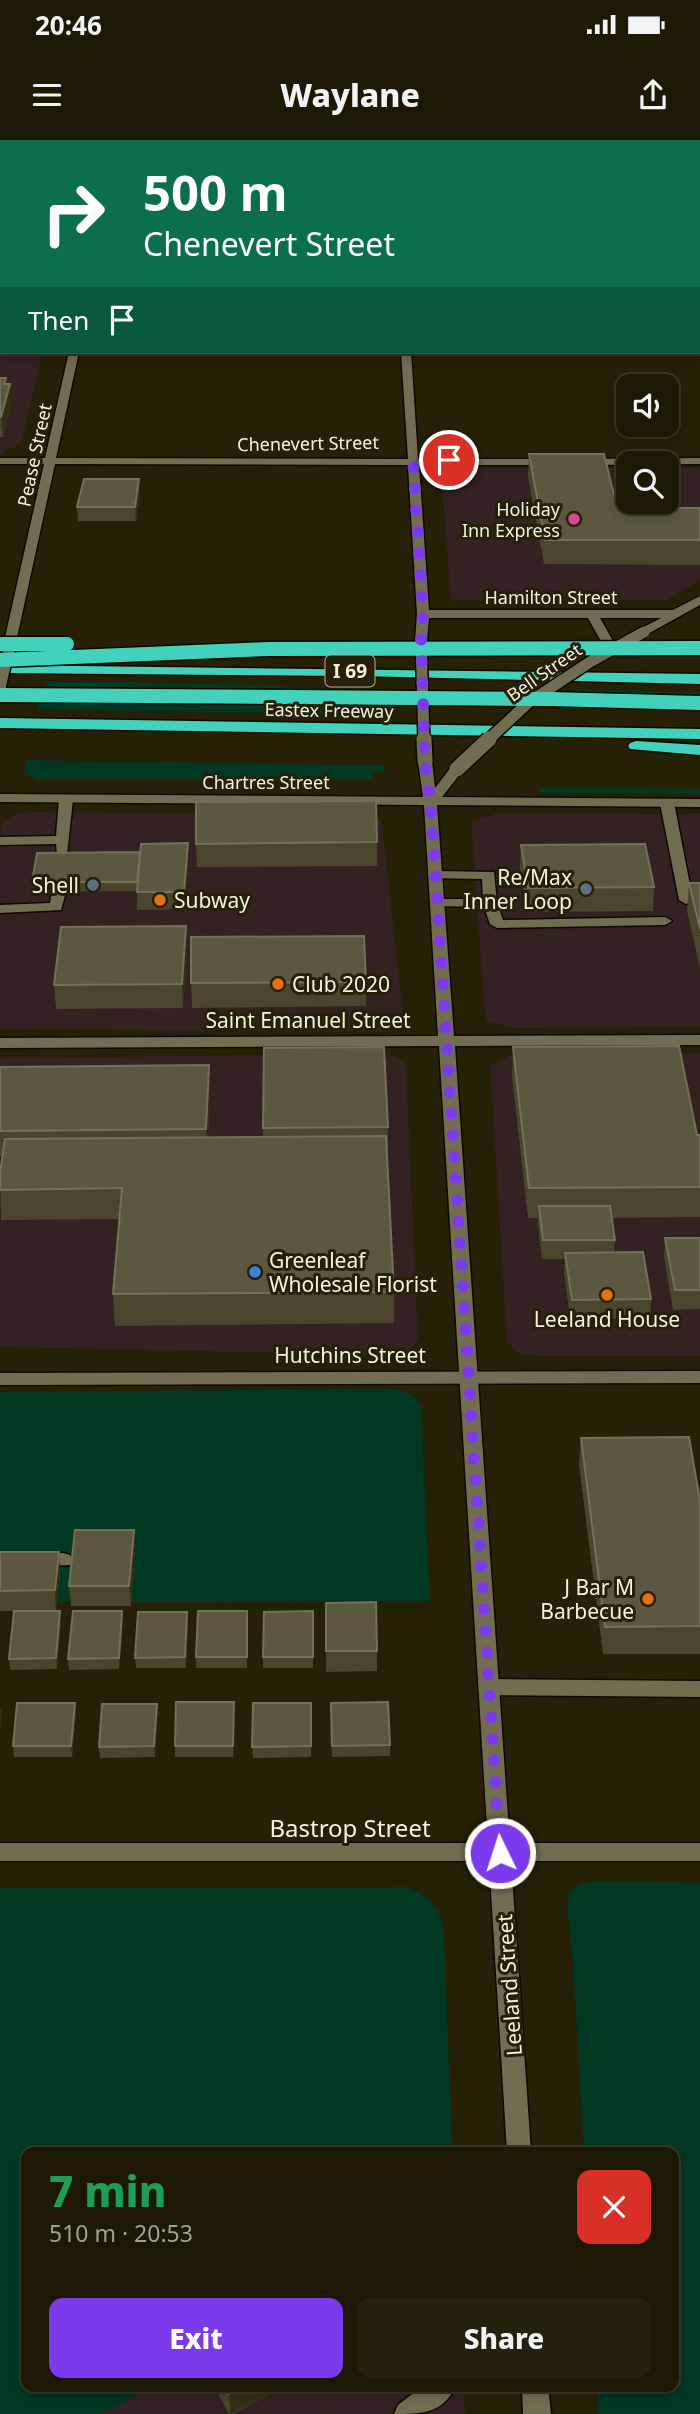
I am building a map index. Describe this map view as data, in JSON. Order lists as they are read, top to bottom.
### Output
{
  "streets": {
    "highway": ["I 69", "Eastex Freeway"],
    "street": [
      "Chenevert Street",
      "Pease Street",
      "Hamilton Street",
      "Bell Street",
      "Chartres Street",
      "Saint Emanuel Street",
      "Hutchins Street",
      "Bastrop Street",
      "Leeland Street"
    ]
  },
  "crossings": [
    ["Chenevert Street", "Pease Street"],
    ["Chenevert Street", "Leeland Street"],
    ["Hamilton Street", "Bell Street"],
    ["Hamilton Street", "Leeland Street"],
    ["Bell Street", "Chartres Street"],
    ["Bell Street", "Leeland Street"],
    ["Chartres Street", "Leeland Street"],
    ["Saint Emanuel Street", "Leeland Street"],
    ["Hutchins Street", "Leeland Street"],
    ["Bastrop Street", "Leeland Street"]
  ],
  "places": [
    "Holiday Inn Express",
    "Shell",
    "Re/Max Inner Loop",
    "Subway",
    "Club 2020",
    "Greenleaf Wholesale Florist",
    "Leeland House",
    "J Bar M Barbecue"
  ],
  "page": {
    "status": "20:46",
    "header": "Waylane",
    "turn": ["500 m", "Chenevert Street"],
    "then": "Then",
    "heading": ["7 min", "510 m · 20:53"],
    "buttons": ["Exit", "Share"]
  }
}
